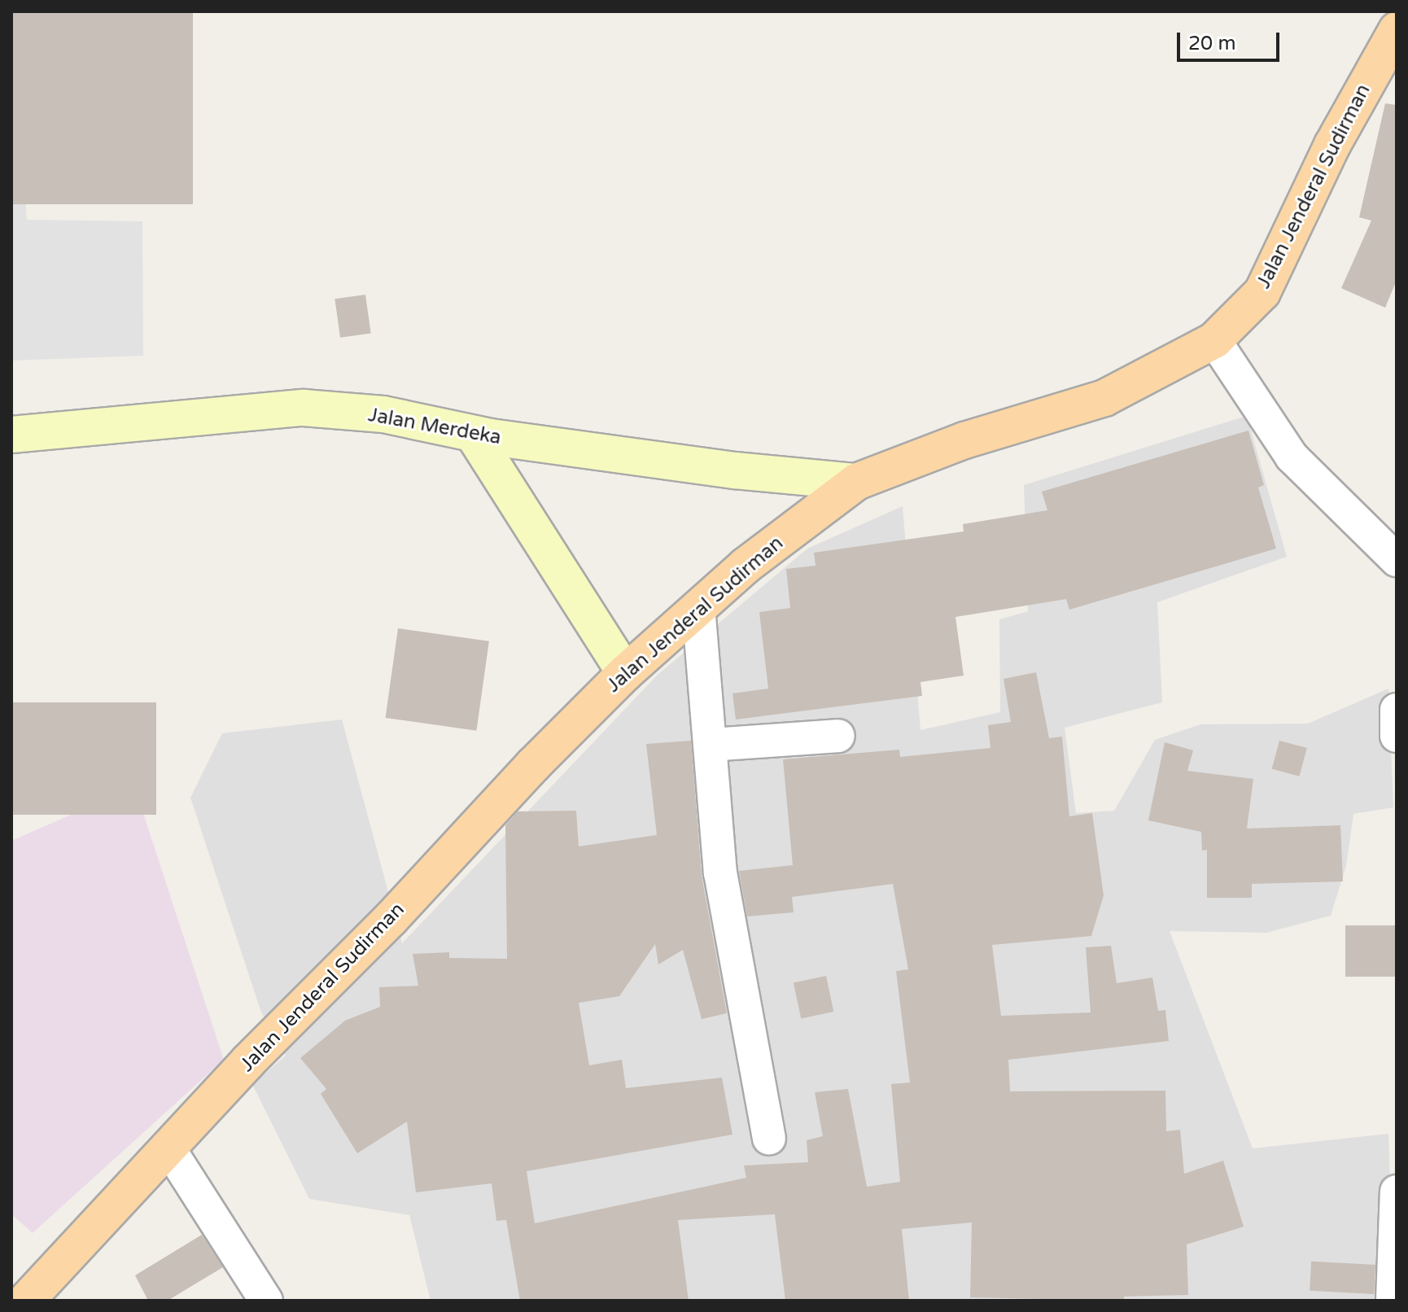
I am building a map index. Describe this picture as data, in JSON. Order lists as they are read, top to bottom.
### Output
{
  "streets": {
    "main road": ["Jalan Jenderal Sudirman"],
    "street": ["Jalan Merdeka"]
  },
  "crossings": [
    ["Jalan Jenderal Sudirman", "Jalan Merdeka"]
  ],
  "scale_bar": "20 m"
}
